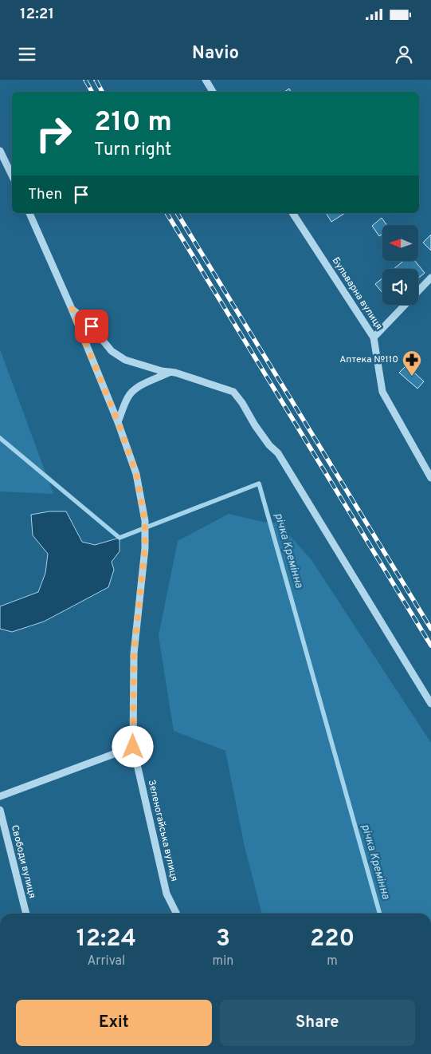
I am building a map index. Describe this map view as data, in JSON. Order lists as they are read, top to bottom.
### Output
{
  "streets": {
    "street": ["Бульварна вулиця", "Зеленогайська вулиця", "Свободи вулиця"]
  },
  "water": ["річка Кремінна"],
  "places": {
    "pharmacy": ["Аптека №110"]
  },
  "north": "left",
  "page": {
    "status": "12:21",
    "header": "Navio",
    "turn": ["210 m", "Turn right"],
    "then": "Then",
    "eta": [
      "12:24",
      "Arrival",
      "3",
      "min",
      "220",
      "m"
    ],
    "buttons": ["Exit", "Share"]
  }
}
